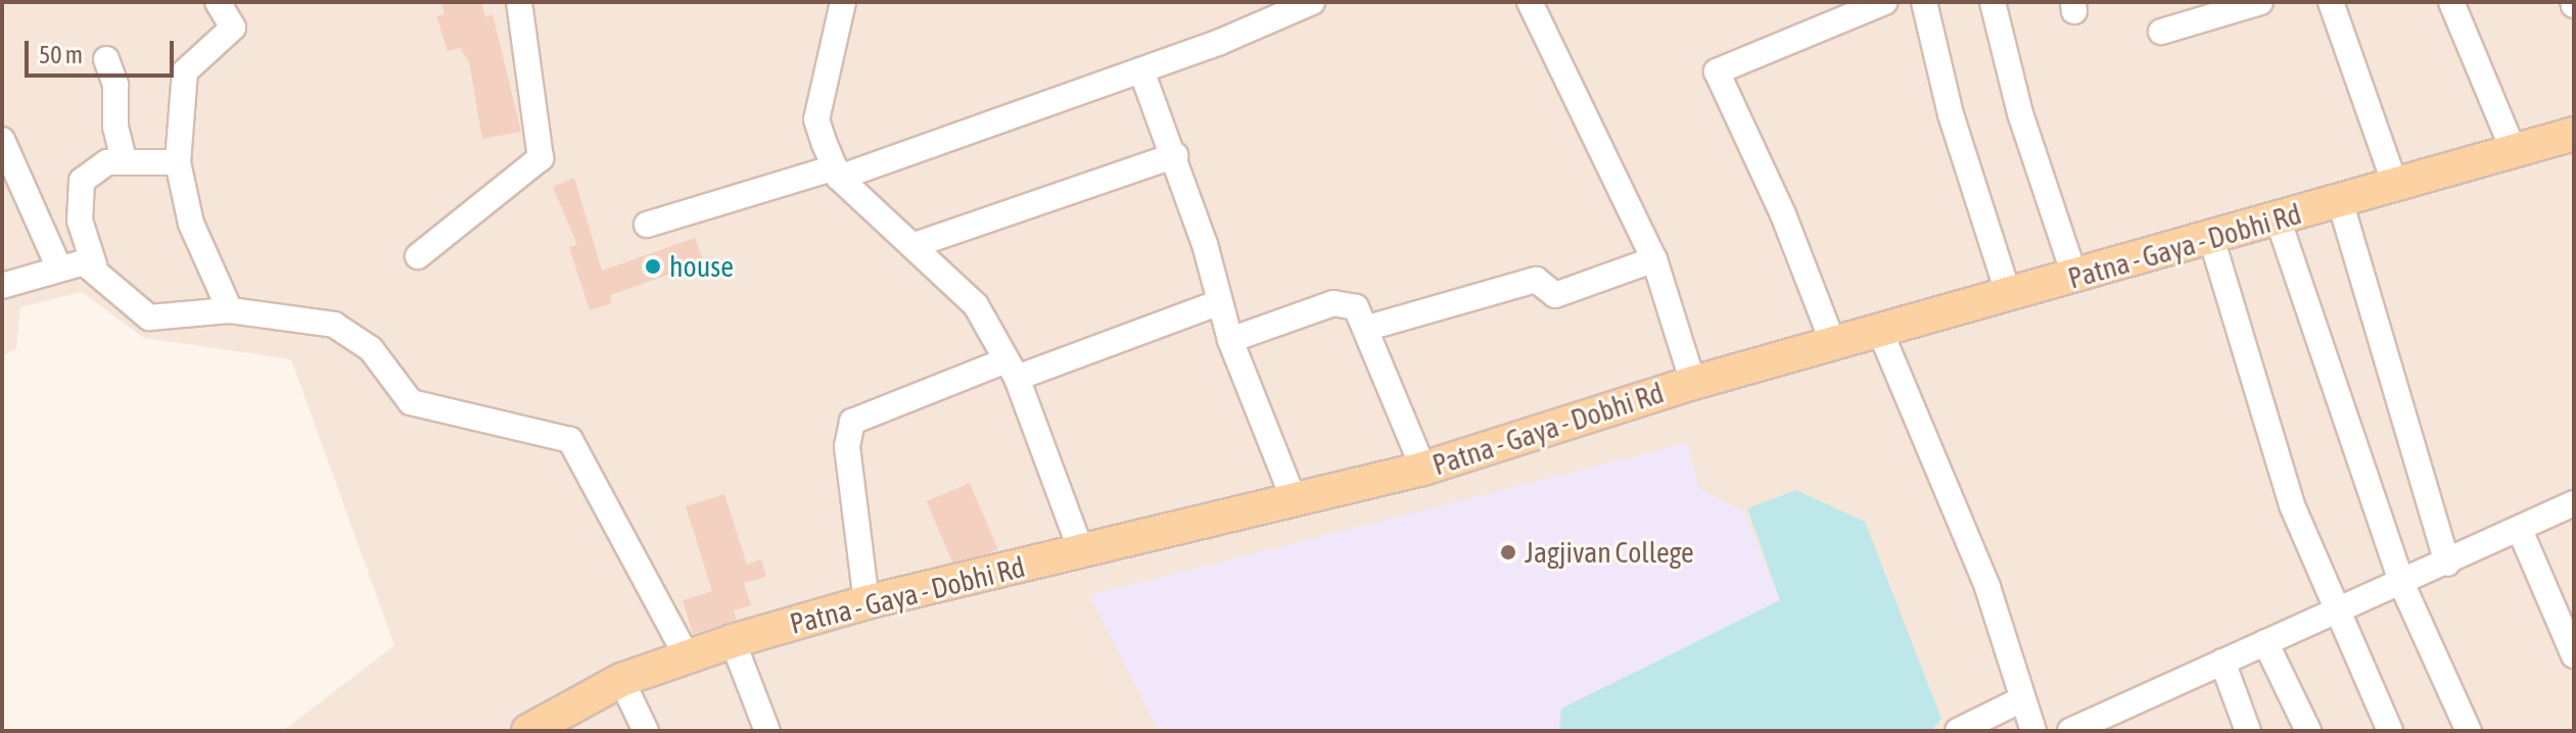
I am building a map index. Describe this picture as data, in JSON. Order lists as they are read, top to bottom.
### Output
{
  "streets": {
    "main road": ["Patna - Gaya - Dobhi Rd"]
  },
  "places": ["house", "Jagjivan College"],
  "scale_bar": "50 m"
}
